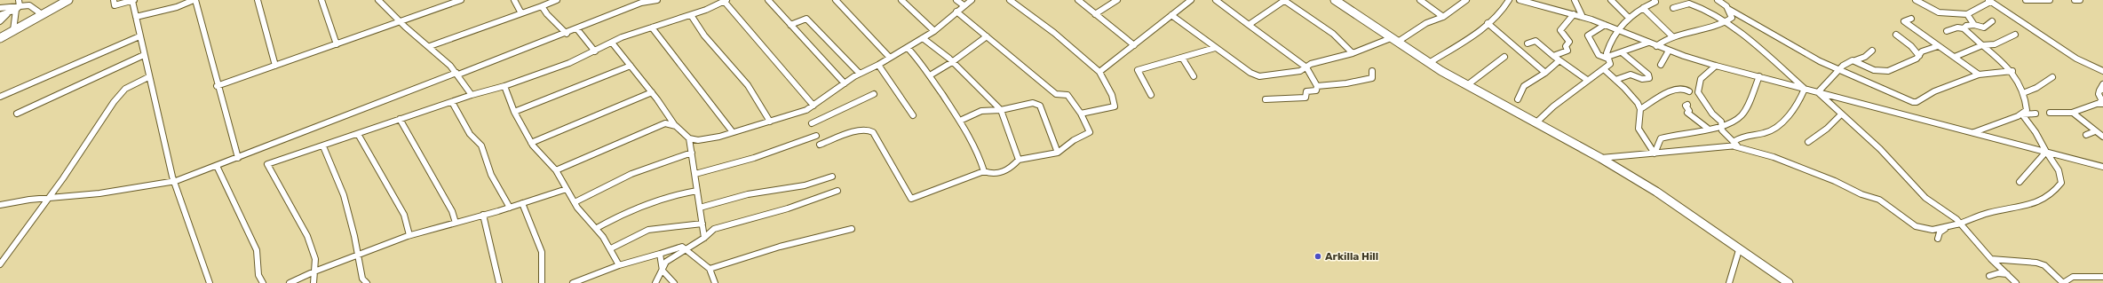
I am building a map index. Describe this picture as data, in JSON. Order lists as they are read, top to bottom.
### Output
{
  "places": ["Arkilla Hill"]
}
